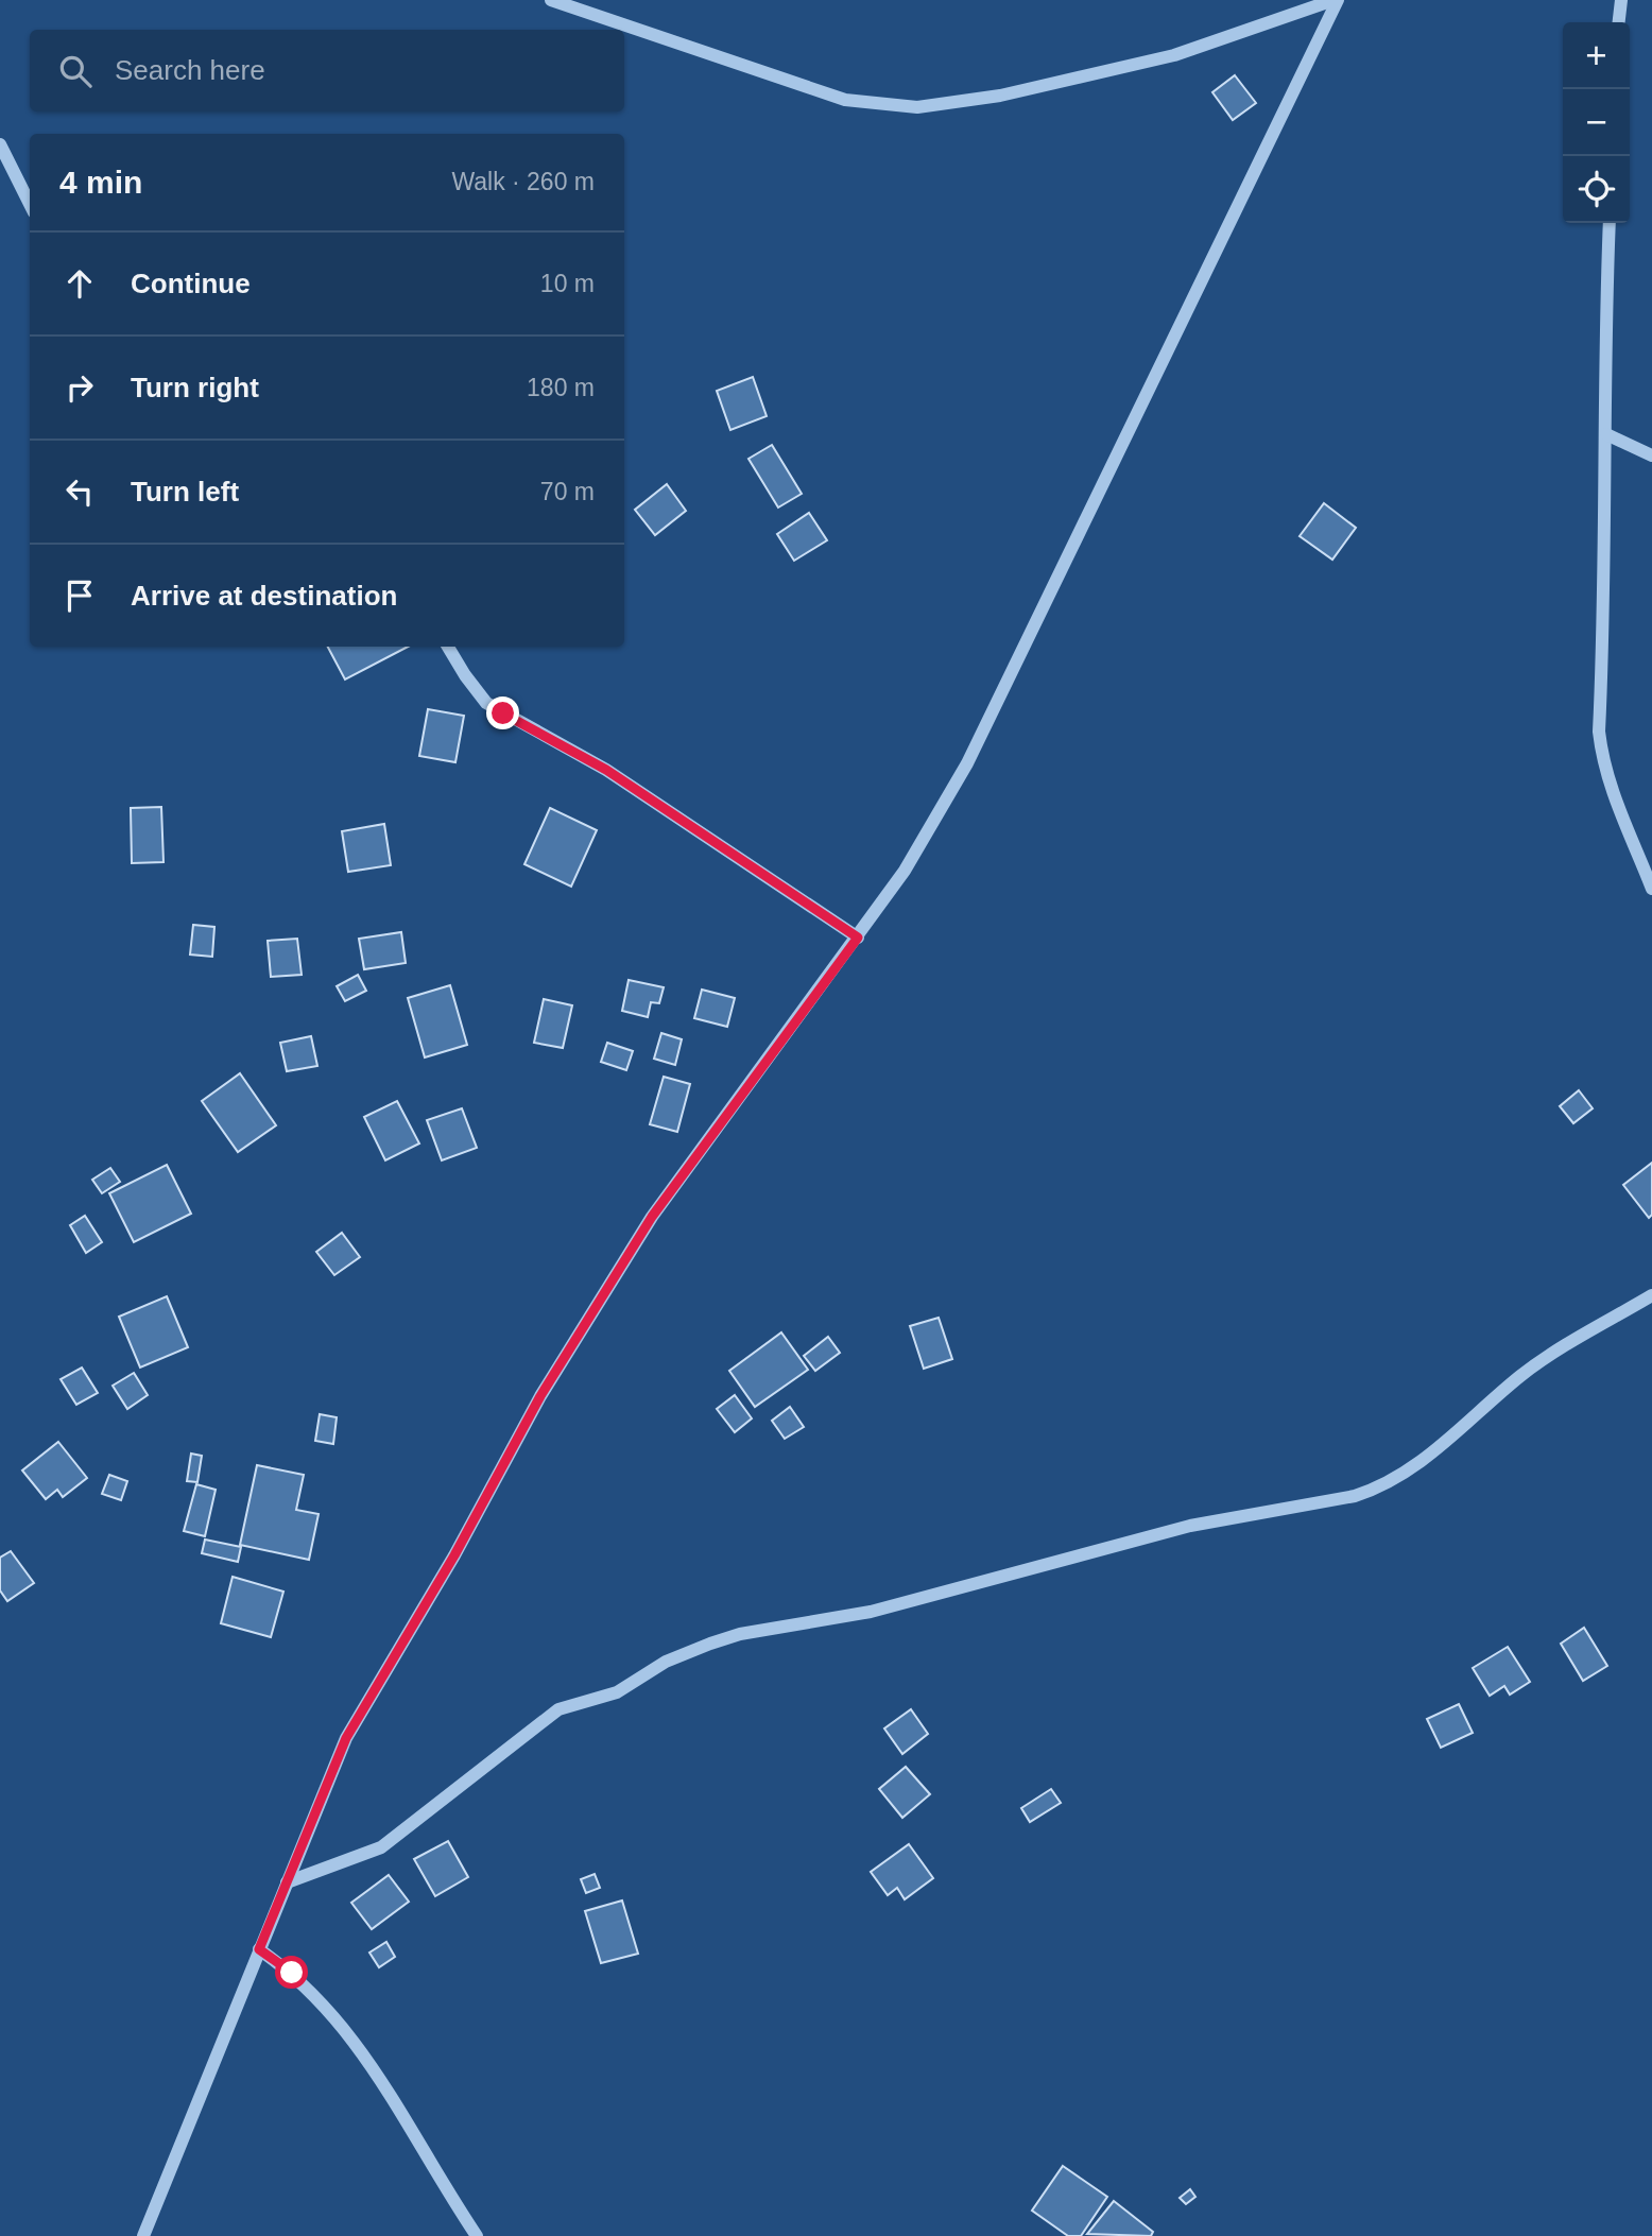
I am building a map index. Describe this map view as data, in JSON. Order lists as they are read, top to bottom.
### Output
{
  "page": {
    "map_buttons": ["+", "−"],
    "search": "Search here",
    "heading": ["4 min", "Walk · 260 m"],
    "list": [
      ["Continue", "10 m"],
      ["Turn right", "180 m"],
      ["Turn left", "70 m"],
      "Arrive at destination"
    ]
  }
}
